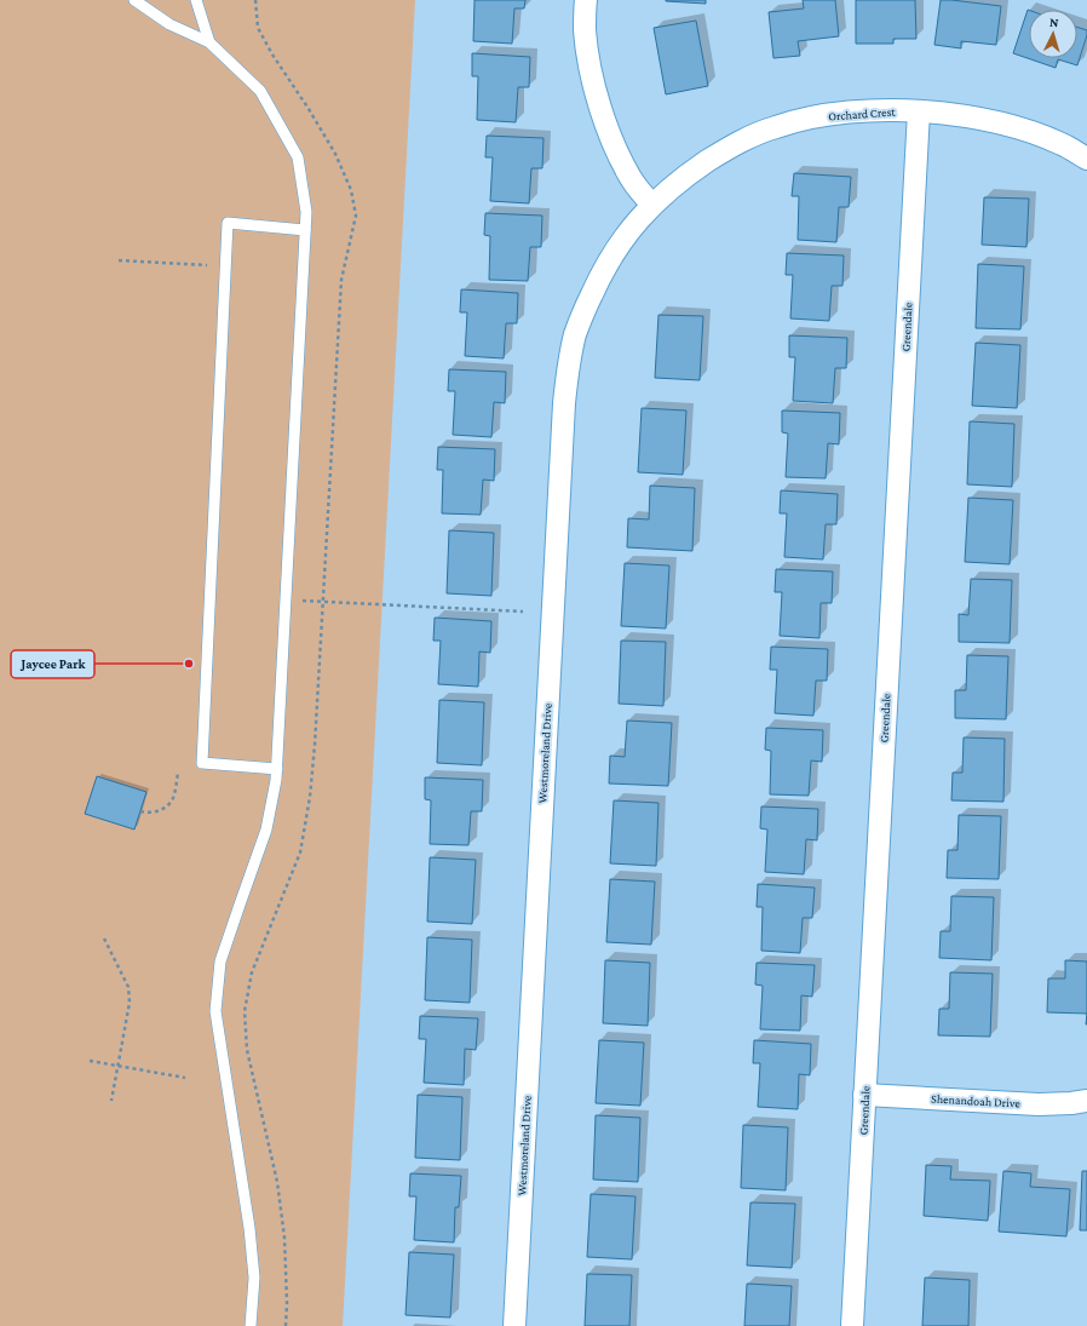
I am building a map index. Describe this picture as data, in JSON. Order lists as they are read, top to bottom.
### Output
{
  "streets": {
    "street": [
      "Orchard Crest",
      "Greendale",
      "Westmoreland Drive",
      "Shenandoah Drive"
    ]
  },
  "crossings": [
    ["Orchard Crest", "Greendale"],
    ["Orchard Crest", "Westmoreland Drive"],
    ["Greendale", "Shenandoah Drive"]
  ],
  "places": ["Jaycee Park"],
  "north": "top"
}
